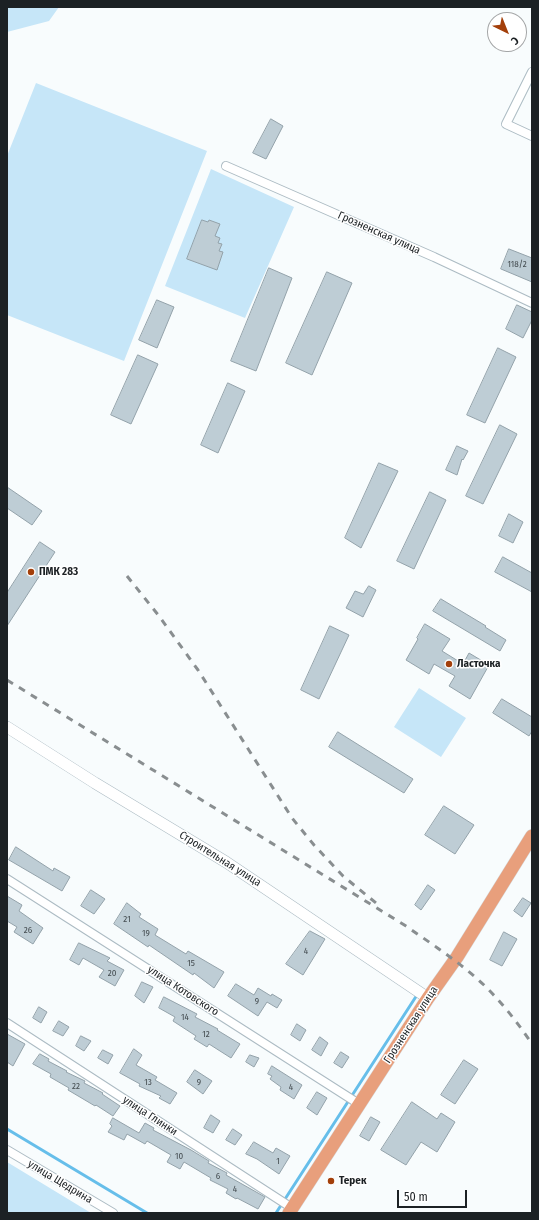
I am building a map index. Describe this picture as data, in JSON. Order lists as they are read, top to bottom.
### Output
{
  "streets": {
    "main road": ["Грозненская улица"],
    "street": [
      "Строительная улица",
      "улица Котовского",
      "улица Глинки",
      "улица Щедрина"
    ]
  },
  "crossings": [
    ["Грозненская улица", "Строительная улица"],
    ["Грозненская улица", "улица Котовского"],
    ["Грозненская улица", "улица Глинки"]
  ],
  "places": ["ПМК 283", "Ласточка", "Терек"],
  "house_numbers": [
    "118/2",
    "21",
    "26",
    "19",
    "4",
    "15",
    "20",
    "9",
    "14",
    "12",
    "13",
    "9",
    "22",
    "4",
    "10",
    "1",
    "6",
    "4"
  ],
  "scale_bar": "50 m",
  "north": "bottom right"
}
